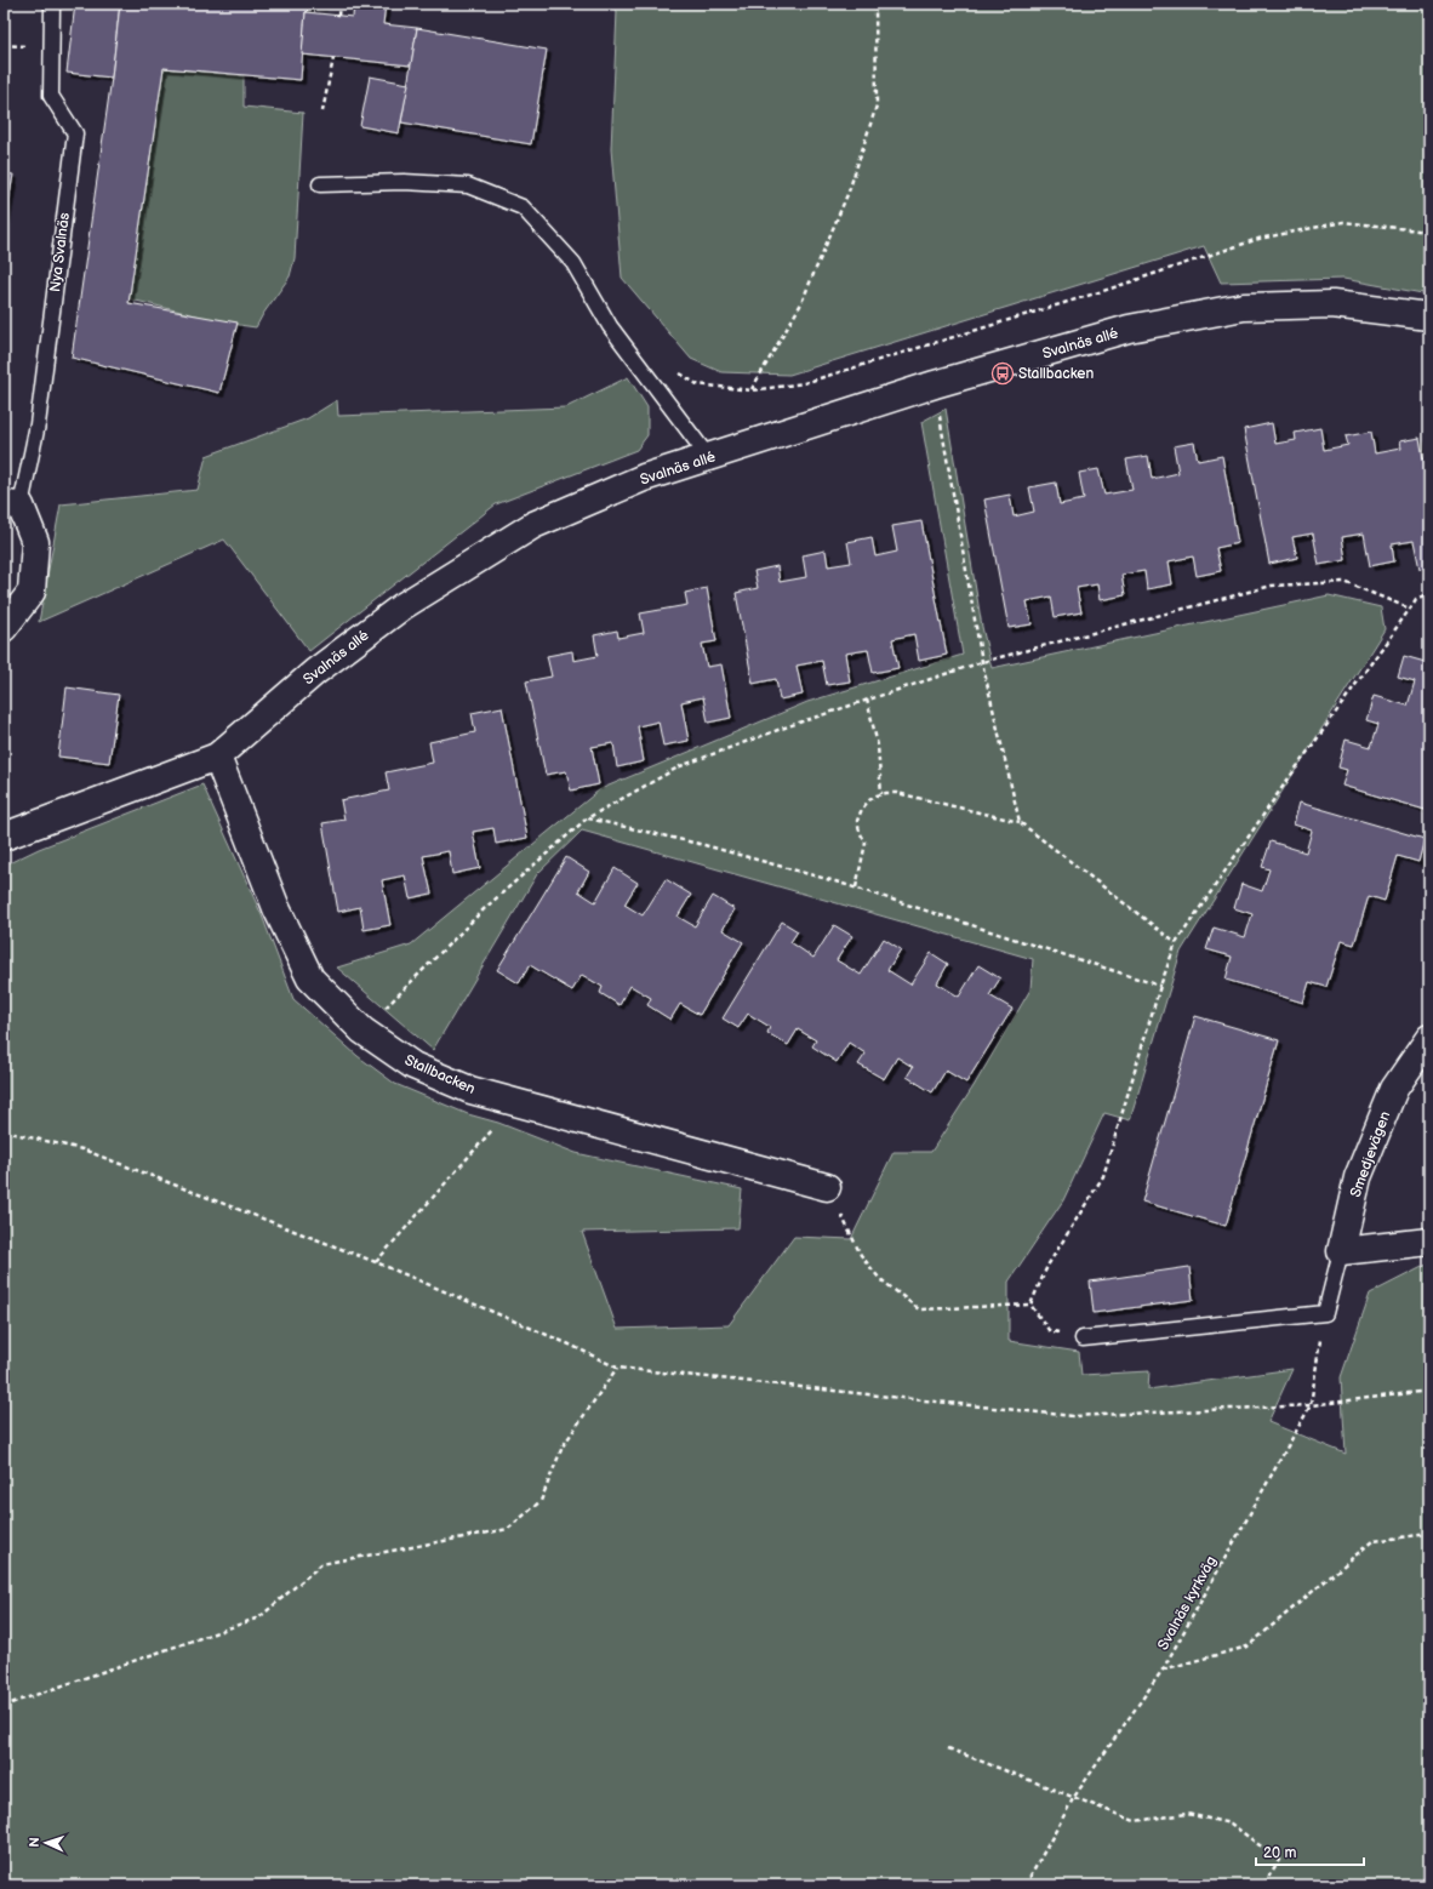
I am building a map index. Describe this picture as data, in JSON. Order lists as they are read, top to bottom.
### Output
{
  "streets": {
    "street": [
      "Nya Svalnäs",
      "Svalnäs allé",
      "Stallbacken",
      "Smedjevägen"
    ],
    "path": ["Svalnäs kyrkväg"]
  },
  "crossings": [
    ["Svalnäs allé", "Stallbacken"]
  ],
  "places": {
    "bus stop": ["Stallbacken"]
  },
  "scale_bar": "20 m",
  "north": "left"
}
